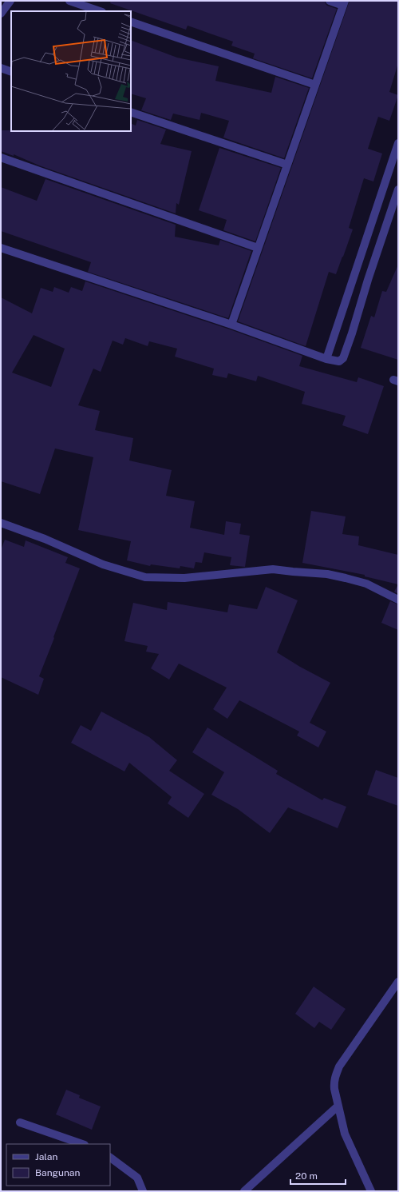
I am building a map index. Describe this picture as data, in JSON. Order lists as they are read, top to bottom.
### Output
{
  "legend": ["Jalan", "Bangunan"],
  "scale_bar": "20 m"
}
